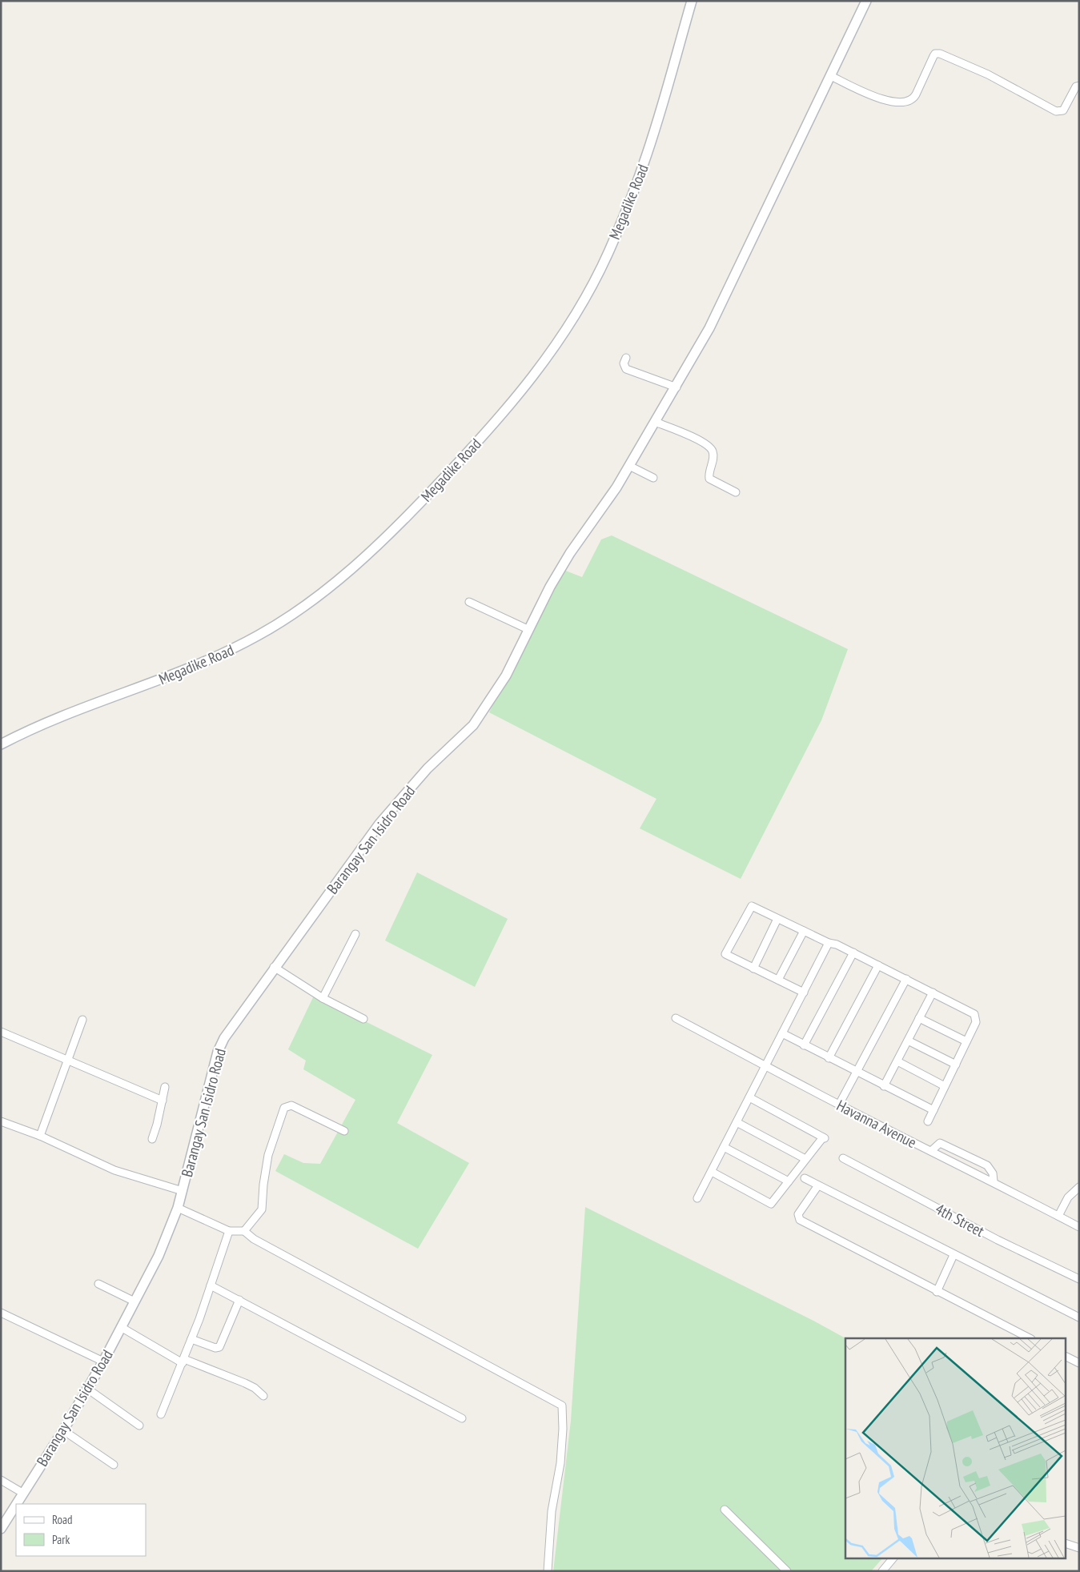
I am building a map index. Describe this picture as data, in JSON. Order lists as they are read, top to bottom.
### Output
{
  "streets": {
    "street": [
      "Megadike Road",
      "Barangay San Isidro Road",
      "Havanna Avenue",
      "4th Street"
    ]
  },
  "legend": ["Road", "Park"]
}
